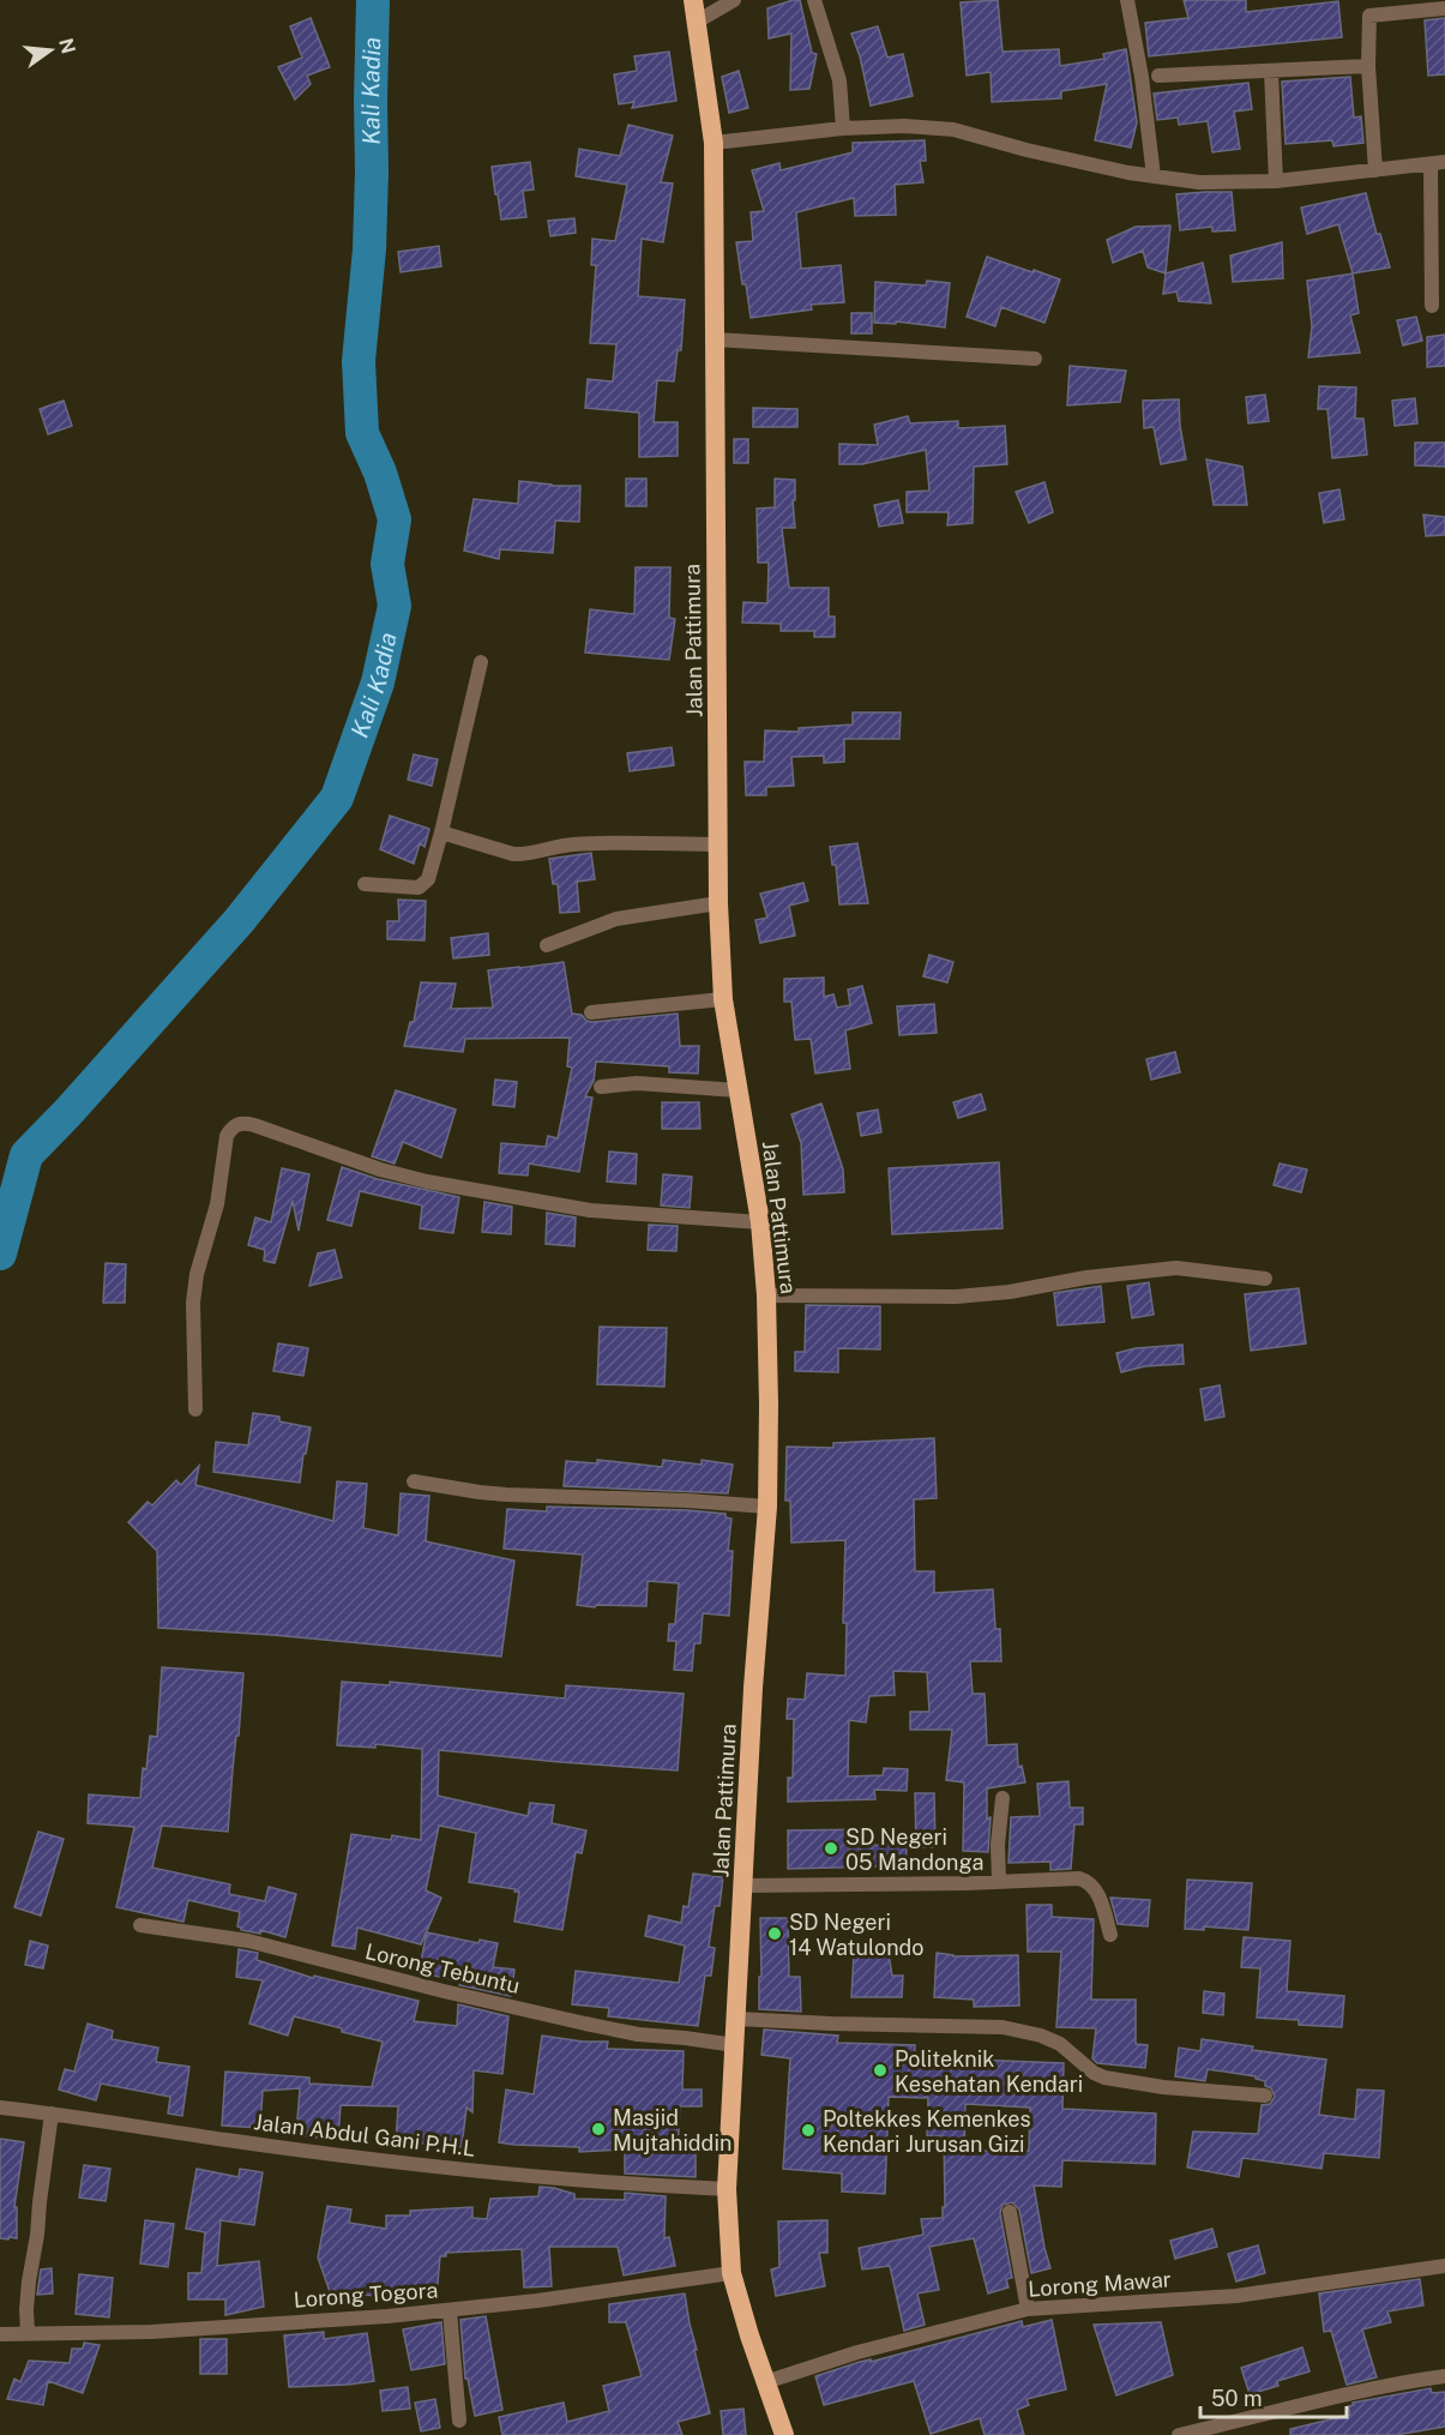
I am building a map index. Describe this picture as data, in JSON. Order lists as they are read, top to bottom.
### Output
{
  "streets": {
    "highway": ["Jalan Pattimura"],
    "street": [
      "Lorong Tebuntu",
      "Jalan Abdul Gani P.H.L",
      "Lorong Mawar",
      "Lorong Togora"
    ]
  },
  "crossings": [
    ["Jalan Pattimura", "Lorong Tebuntu"],
    ["Jalan Pattimura", "Jalan Abdul Gani P.H.L"],
    ["Jalan Pattimura", "Lorong Mawar"],
    ["Jalan Pattimura", "Lorong Togora"]
  ],
  "water": ["Kali Kadia"],
  "places": [
    "SD Negeri 05 Mandonga",
    "SD Negeri 14 Watulondo",
    "Politeknik Kesehatan Kendari",
    "Masjid Mujtahiddin",
    "Poltekkes Kemenkes Kendari Jurusan Gizi"
  ],
  "scale_bar": "50 m",
  "north": "right"
}
